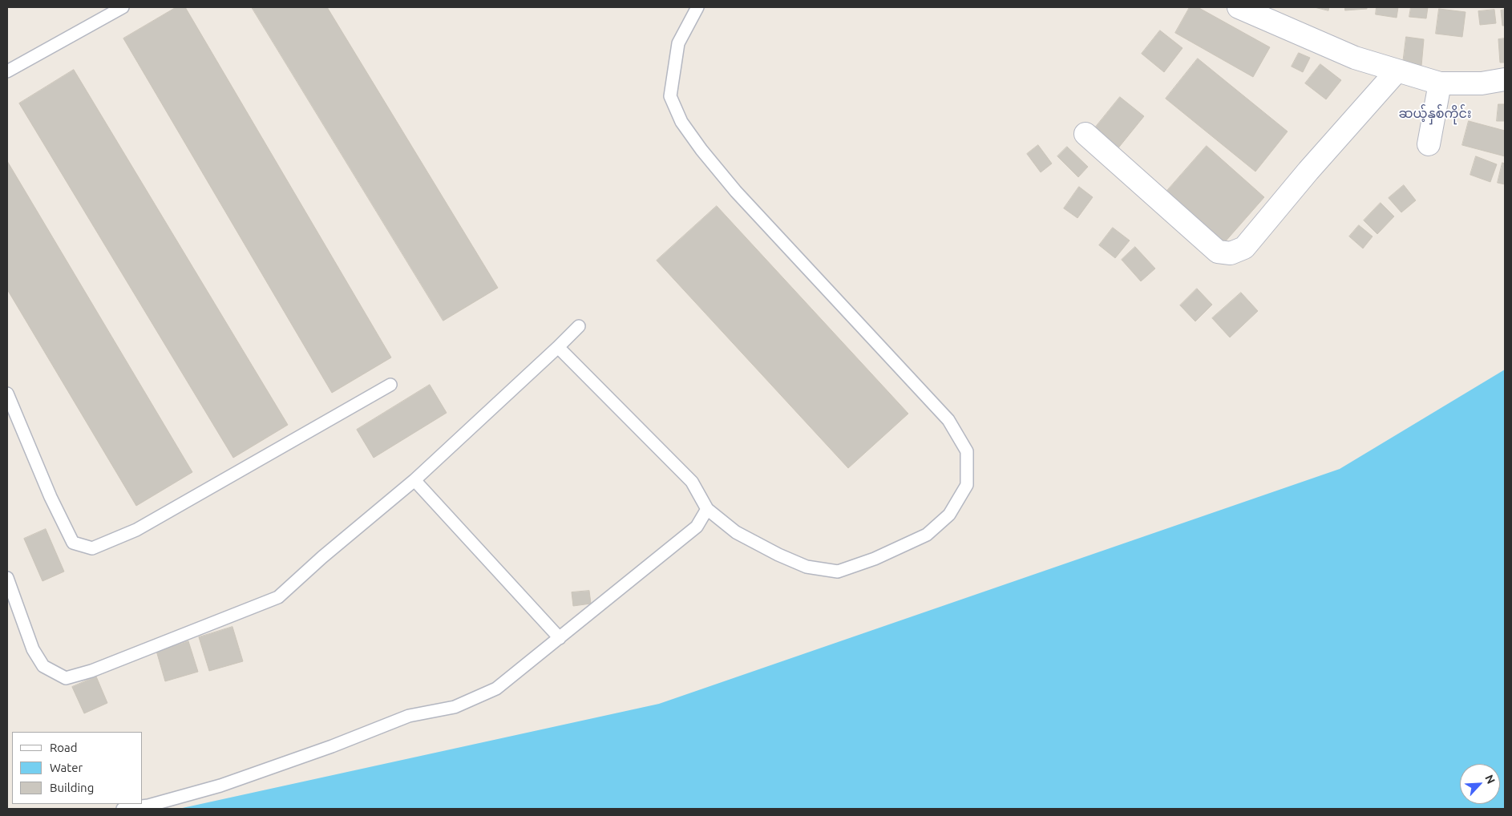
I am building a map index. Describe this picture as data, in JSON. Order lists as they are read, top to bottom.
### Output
{
  "districts": ["ဆယ့်နှစ်ကိုင်း"],
  "legend": ["Road", "Water", "Building"],
  "north": "top right"
}
